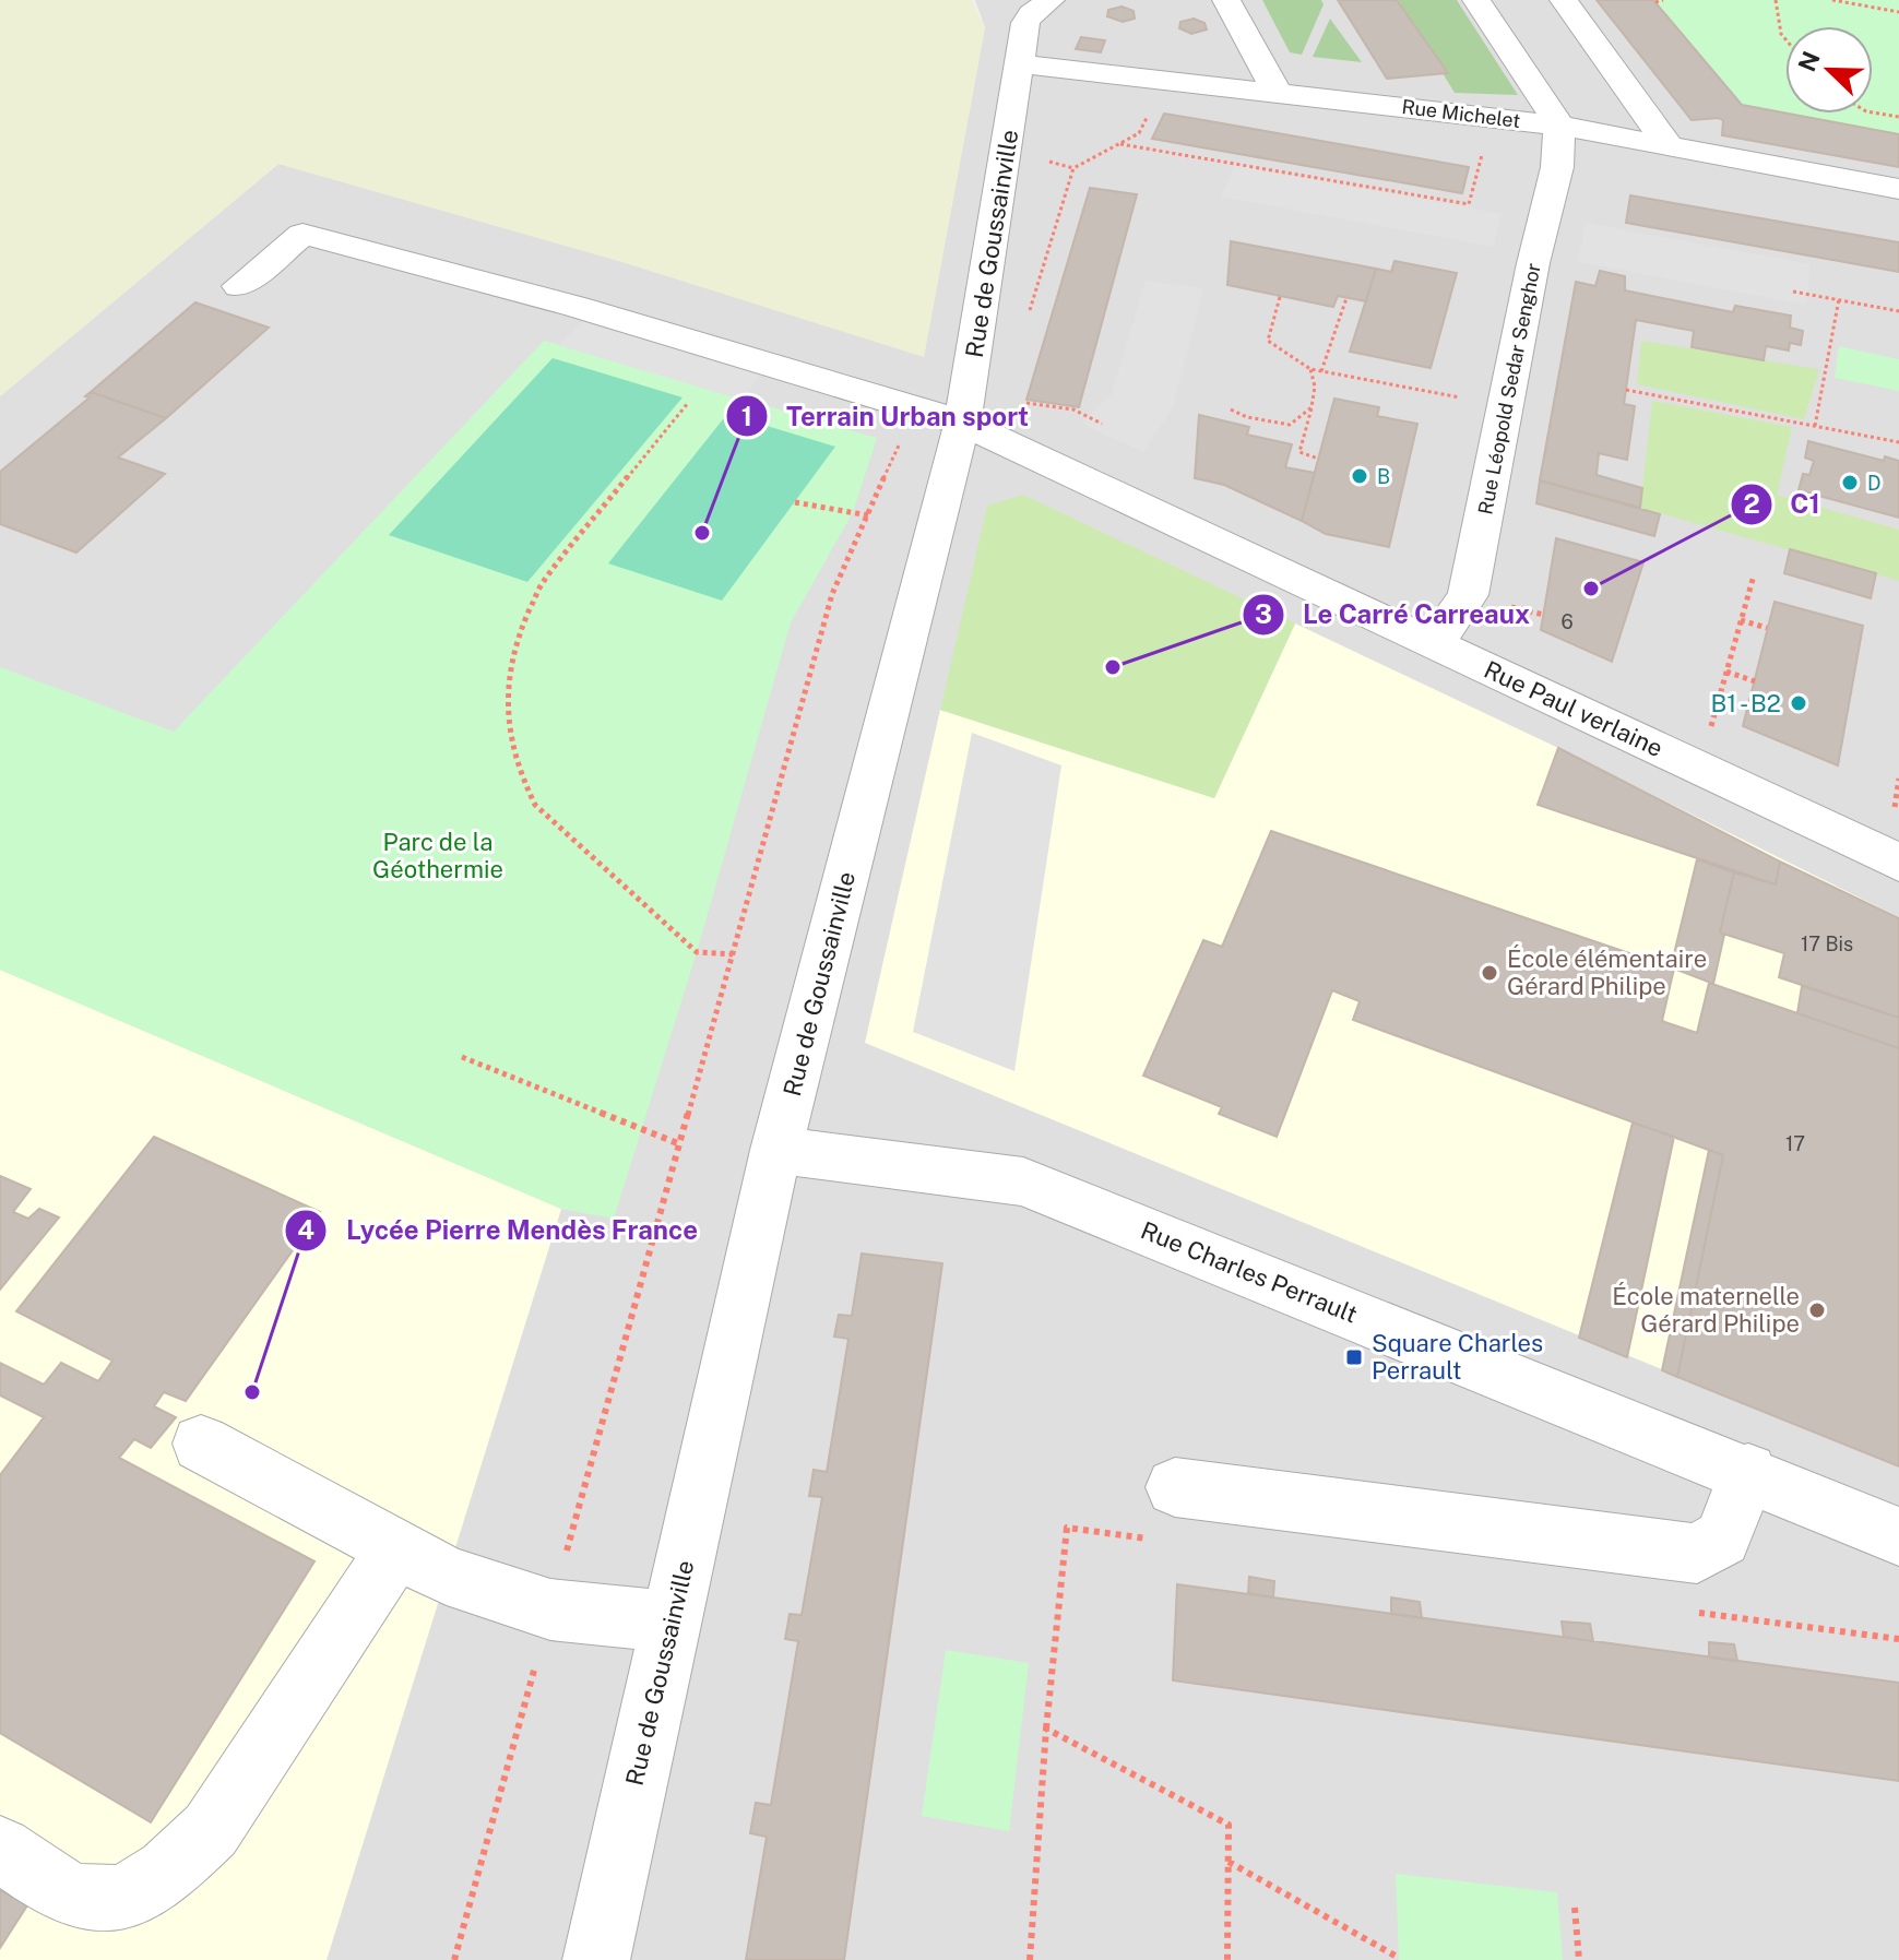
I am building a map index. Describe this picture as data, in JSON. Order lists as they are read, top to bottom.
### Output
{
  "streets": {
    "street": [
      "Rue Michelet",
      "Rue de Goussainville",
      "Rue Léopold Sedar Senghor",
      "Rue Paul verlaine",
      "Rue Charles Perrault"
    ]
  },
  "crossings": [
    ["Rue Michelet", "Rue de Goussainville"],
    ["Rue Michelet", "Rue Léopold Sedar Senghor"],
    ["Rue de Goussainville", "Rue Paul verlaine"],
    ["Rue de Goussainville", "Rue Charles Perrault"],
    ["Rue Léopold Sedar Senghor", "Rue Paul verlaine"]
  ],
  "parks": ["Parc de la Géothermie"],
  "places": {
    "other": [
      "B",
      "D",
      "Terrain Urban sport",
      "C1",
      "Le Carré Carreaux",
      "B1 - B2",
      "École élémentaire Gérard Philipe",
      "École maternelle Gérard Philipe",
      "Lycée Pierre Mendès France"
    ],
    "transit": ["Square Charles Perrault"]
  },
  "house_numbers": ["6", "17 Bis", "17"],
  "north": "top left"
}
